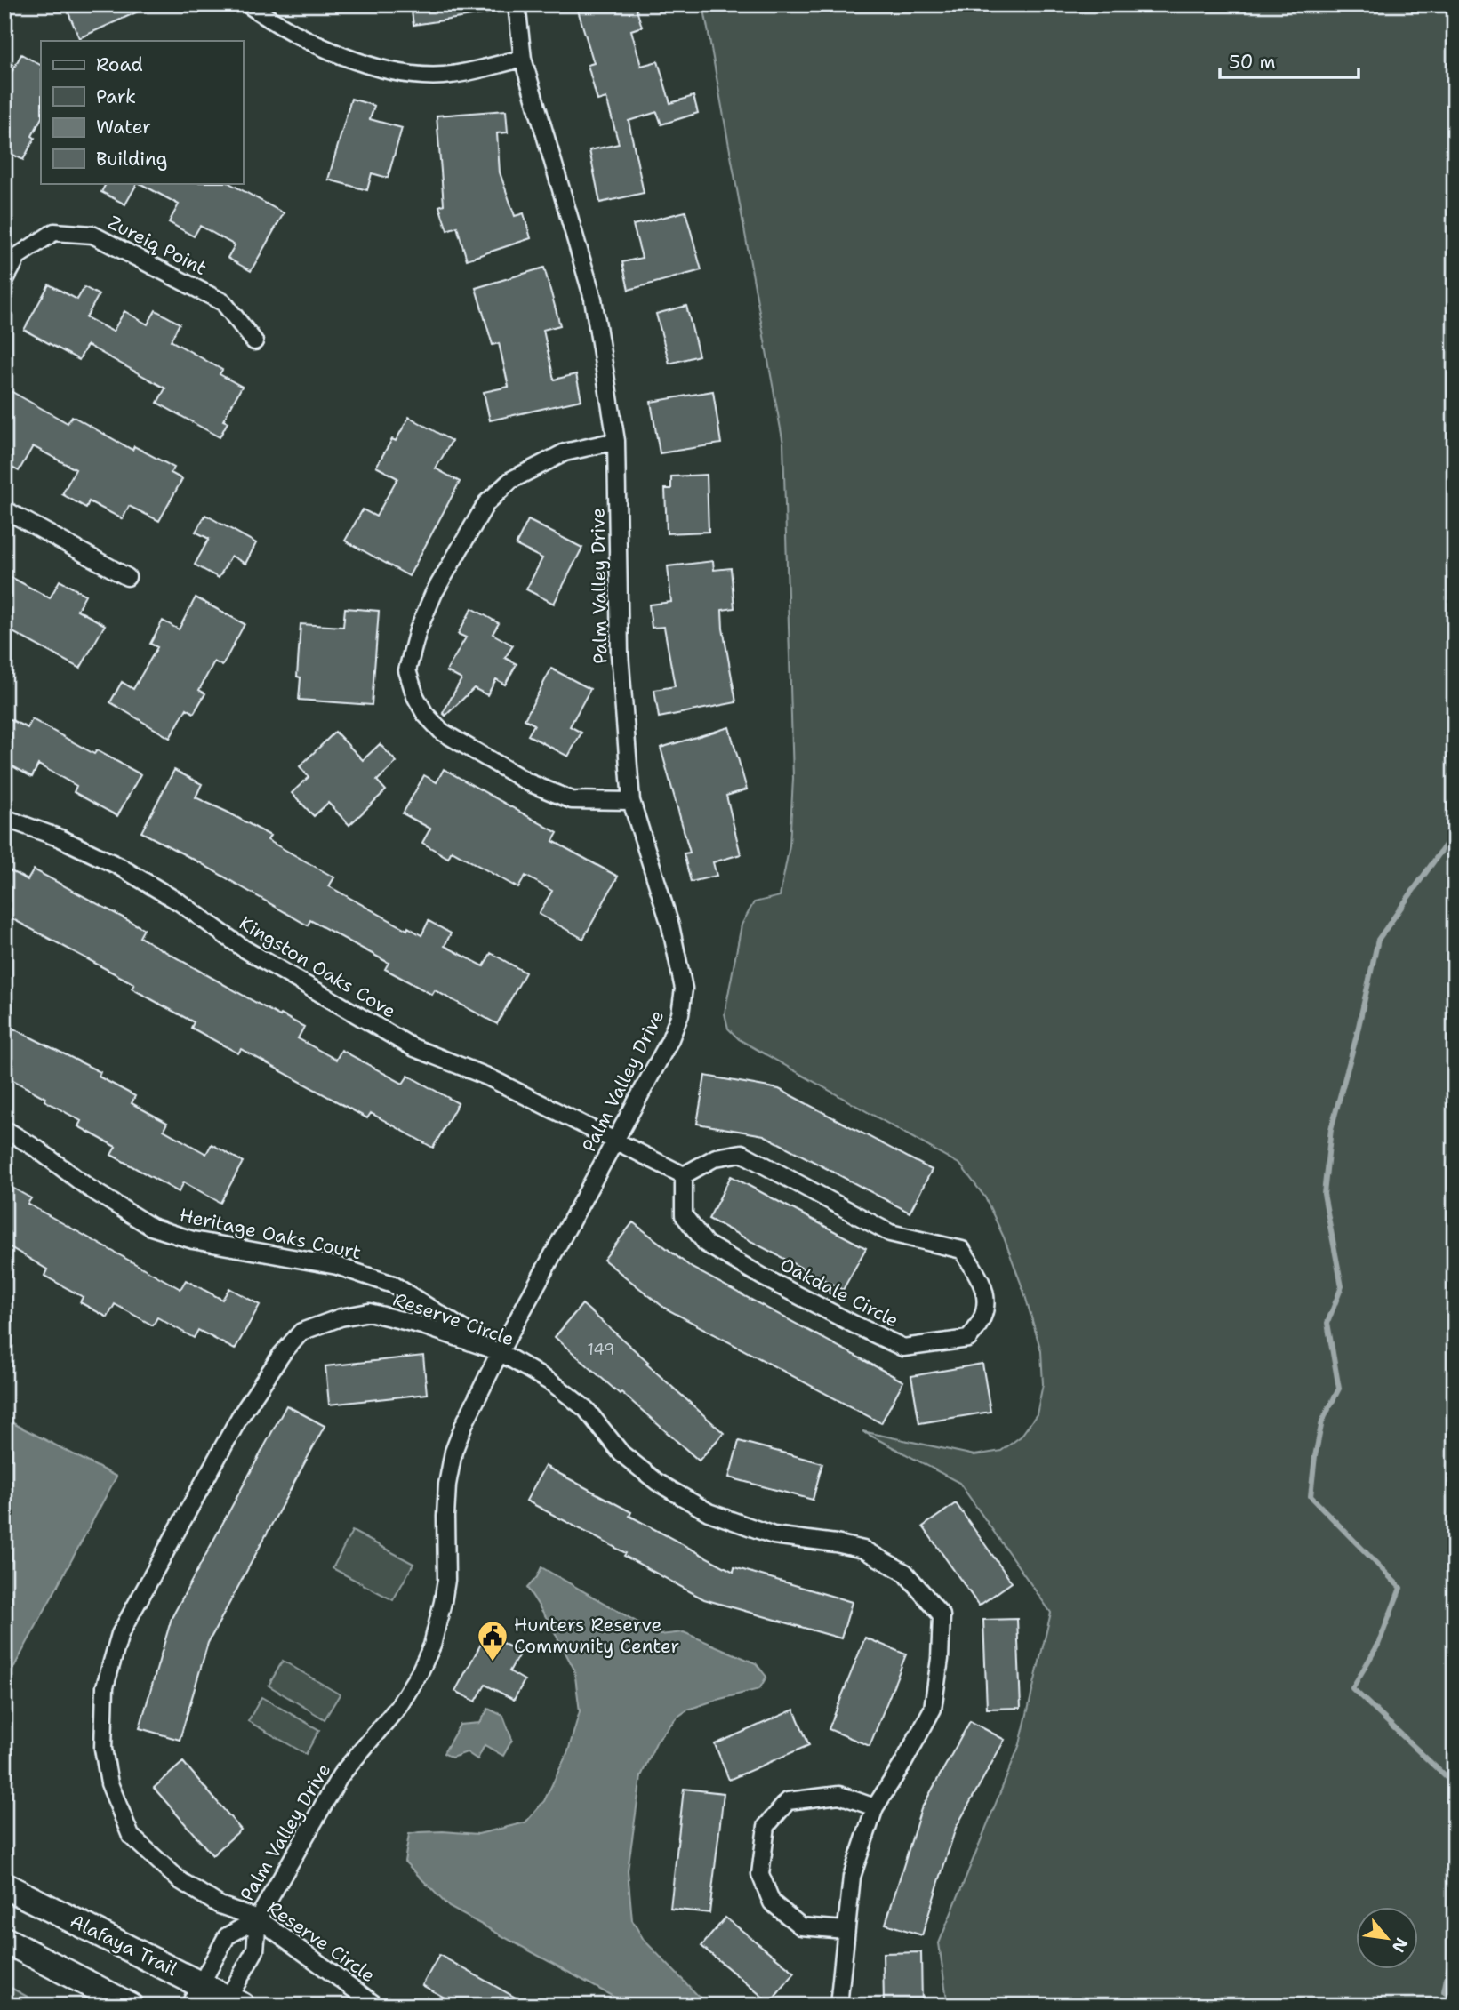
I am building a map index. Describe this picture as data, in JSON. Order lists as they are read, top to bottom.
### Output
{
  "streets": {
    "main road": ["Alafaya Trail"],
    "street": [
      "Zureiq Point",
      "Palm Valley Drive",
      "Kingston Oaks Cove",
      "Heritage Oaks Court",
      "Oakdale Circle",
      "Reserve Circle"
    ]
  },
  "crossings": [
    ["Palm Valley Drive", "Kingston Oaks Cove"],
    ["Palm Valley Drive", "Heritage Oaks Court"],
    ["Palm Valley Drive", "Reserve Circle"],
    ["Palm Valley Drive", "Alafaya Trail"],
    ["Heritage Oaks Court", "Reserve Circle"]
  ],
  "places": {
    "public building": ["Hunters Reserve Community Center"]
  },
  "house_numbers": ["149"],
  "legend": [
    "Road",
    "Park",
    "Water",
    "Building"
  ],
  "scale_bar": "50 m",
  "north": "bottom right"
}
